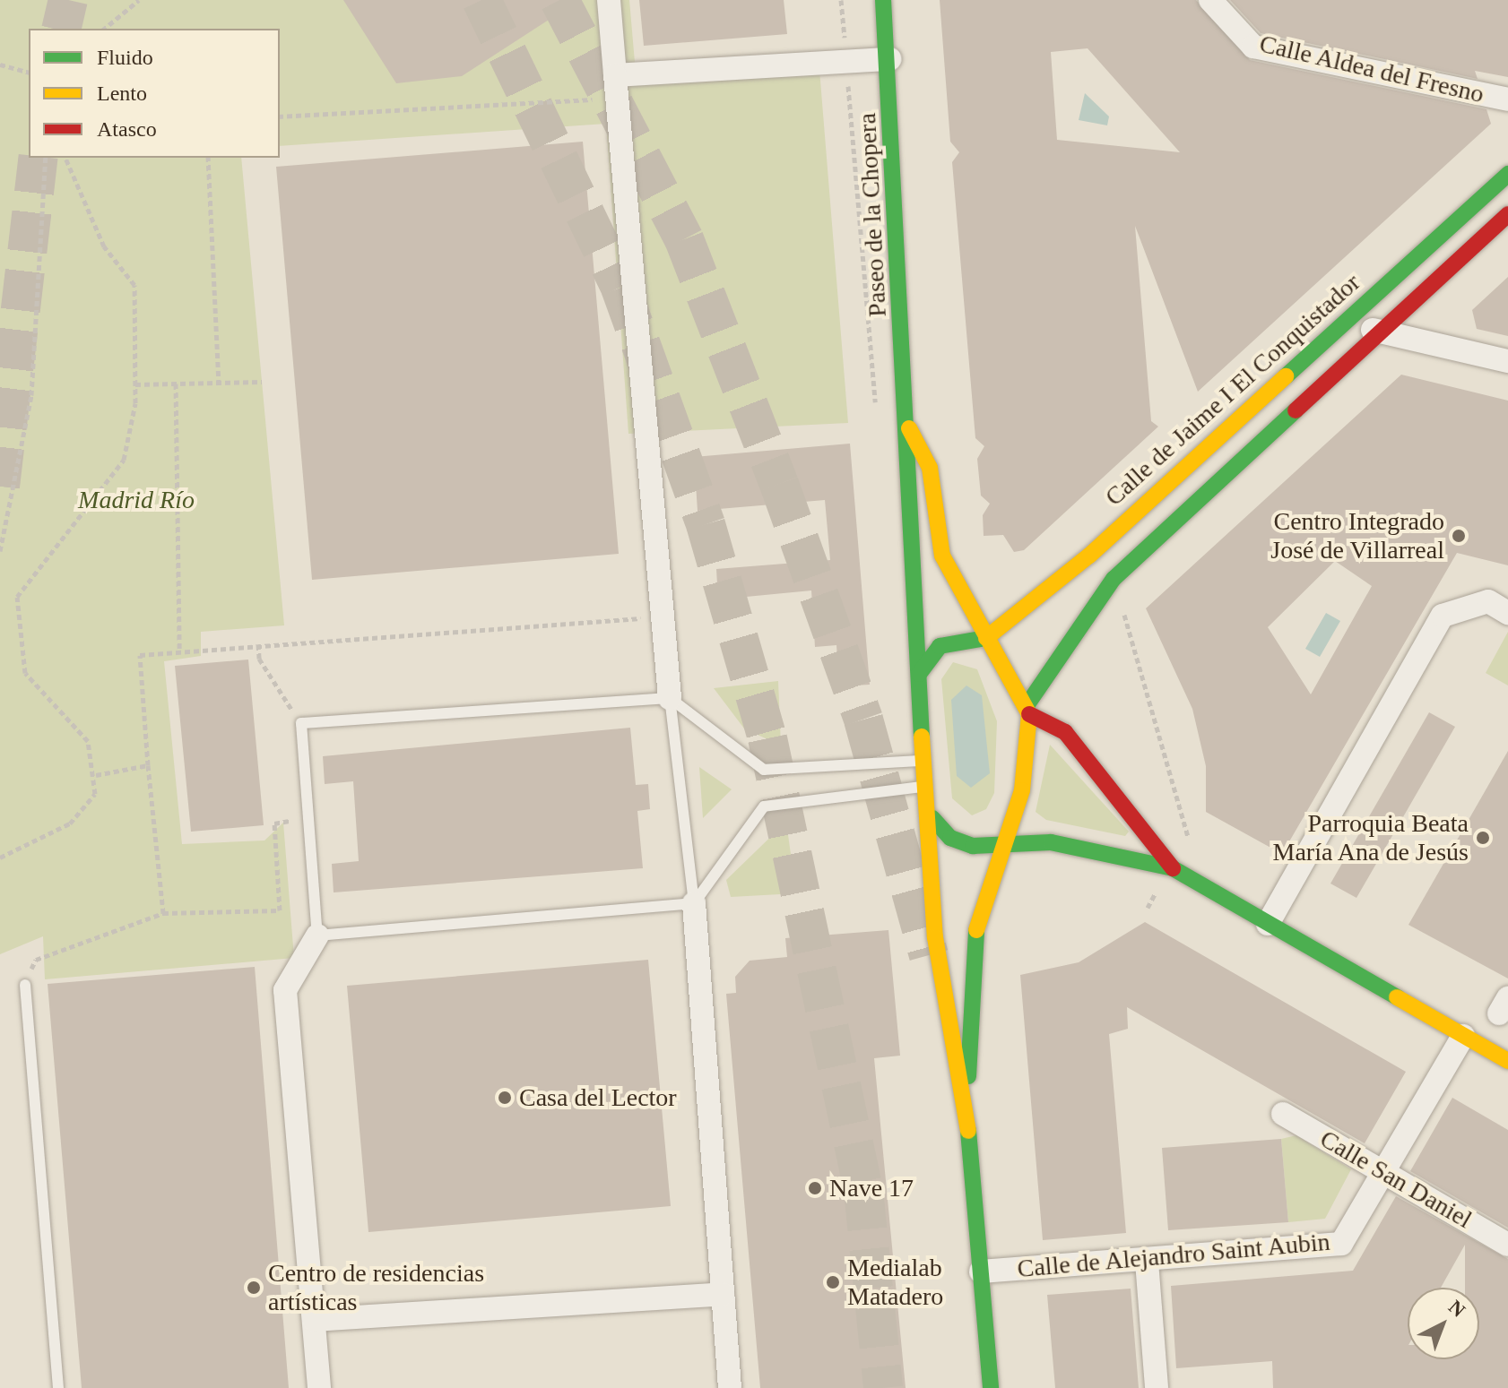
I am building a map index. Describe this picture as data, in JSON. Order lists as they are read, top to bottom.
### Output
{
  "streets": {
    "street": [
      "Calle Aldea del Fresno",
      "Paseo de la Chopera",
      "Calle de Jaime I El Conquistador",
      "Calle San Daniel",
      "Calle de Alejandro Saint Aubin"
    ]
  },
  "crossings": [
    ["Paseo de la Chopera", "Calle de Jaime I El Conquistador"],
    ["Calle San Daniel", "Calle de Alejandro Saint Aubin"]
  ],
  "parks": ["Madrid Río"],
  "places": [
    "Centro Integrado José de Villarreal",
    "Parroquia Beata María Ana de Jesús",
    "Casa del Lector",
    "Nave 17",
    "Medialab Matadero",
    "Centro de residencias artísticas"
  ],
  "legend": ["Fluido", "Lento", "Atasco"],
  "north": "top right"
}
